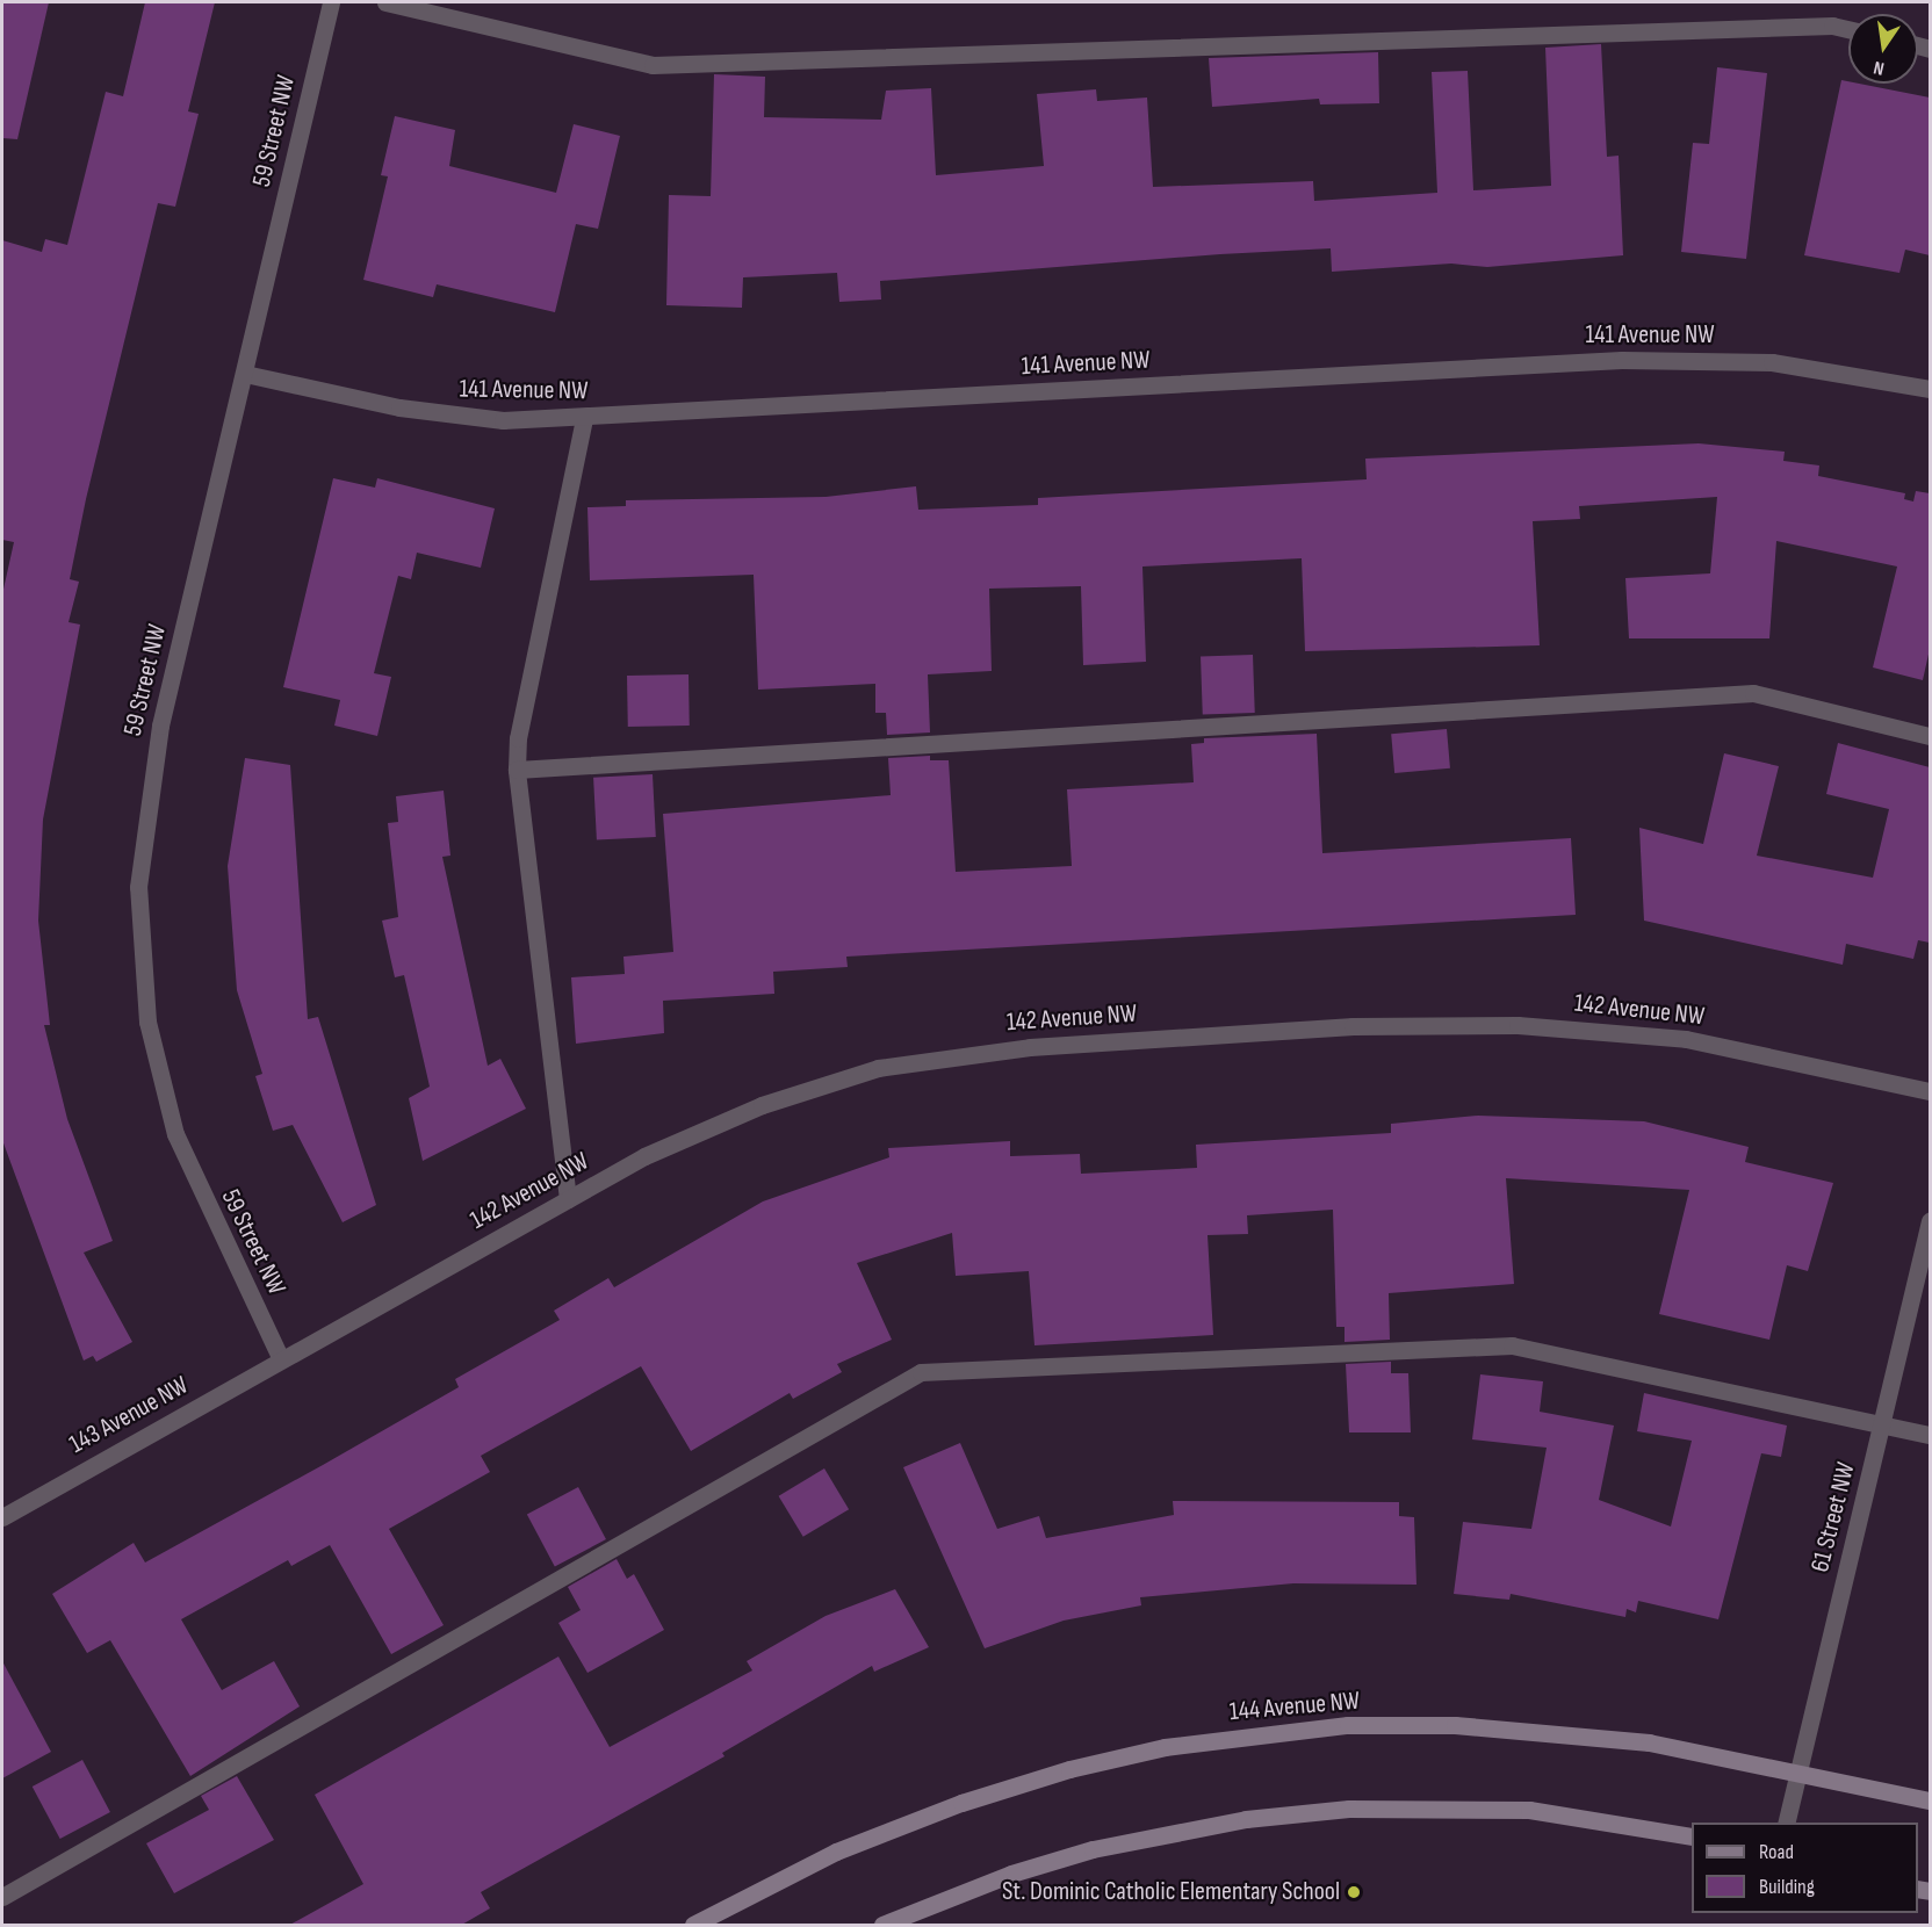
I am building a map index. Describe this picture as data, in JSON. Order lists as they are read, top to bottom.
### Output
{
  "streets": {
    "street": [
      "59 Street NW",
      "141 Avenue NW",
      "142 Avenue NW",
      "143 Avenue NW",
      "61 Street NW",
      "144 Avenue NW"
    ]
  },
  "crossings": [
    ["59 Street NW", "141 Avenue NW"],
    ["59 Street NW", "142 Avenue NW"],
    ["59 Street NW", "143 Avenue NW"],
    ["142 Avenue NW", "143 Avenue NW"],
    ["61 Street NW", "144 Avenue NW"]
  ],
  "places": ["St. Dominic Catholic Elementary School"],
  "legend": ["Road", "Building"],
  "north": "bottom"
}
